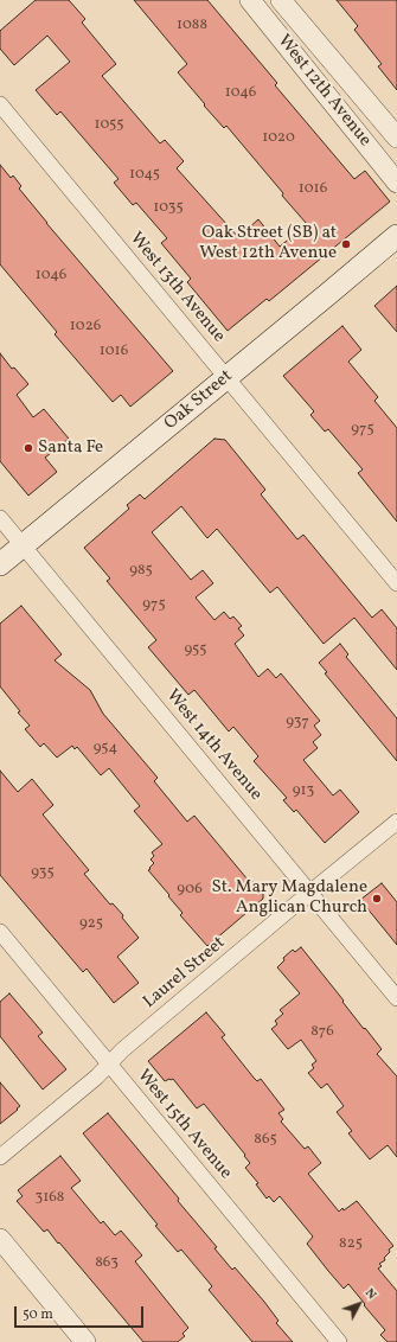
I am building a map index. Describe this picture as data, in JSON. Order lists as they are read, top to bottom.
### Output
{
  "streets": {
    "main road": ["Oak Street"],
    "street": [
      "West 12th Avenue",
      "West 13th Avenue",
      "West 14th Avenue",
      "Laurel Street",
      "West 15th Avenue"
    ]
  },
  "crossings": [
    ["West 13th Avenue", "Oak Street"],
    ["Oak Street", "West 14th Avenue"],
    ["West 14th Avenue", "Laurel Street"],
    ["Laurel Street", "West 15th Avenue"]
  ],
  "places": ["Oak Street (SB) at West 12th Avenue", "Santa Fe", "St. Mary Magdalene Anglican Church"],
  "house_numbers": [
    "1088",
    "1046",
    "1055",
    "1020",
    "1045",
    "1016",
    "1035",
    "1046",
    "1026",
    "1016",
    "975",
    "985",
    "975",
    "955",
    "937",
    "954",
    "913",
    "935",
    "906",
    "925",
    "876",
    "865",
    "3168",
    "825",
    "863"
  ],
  "scale_bar": "50 m",
  "north": "top right"
}
